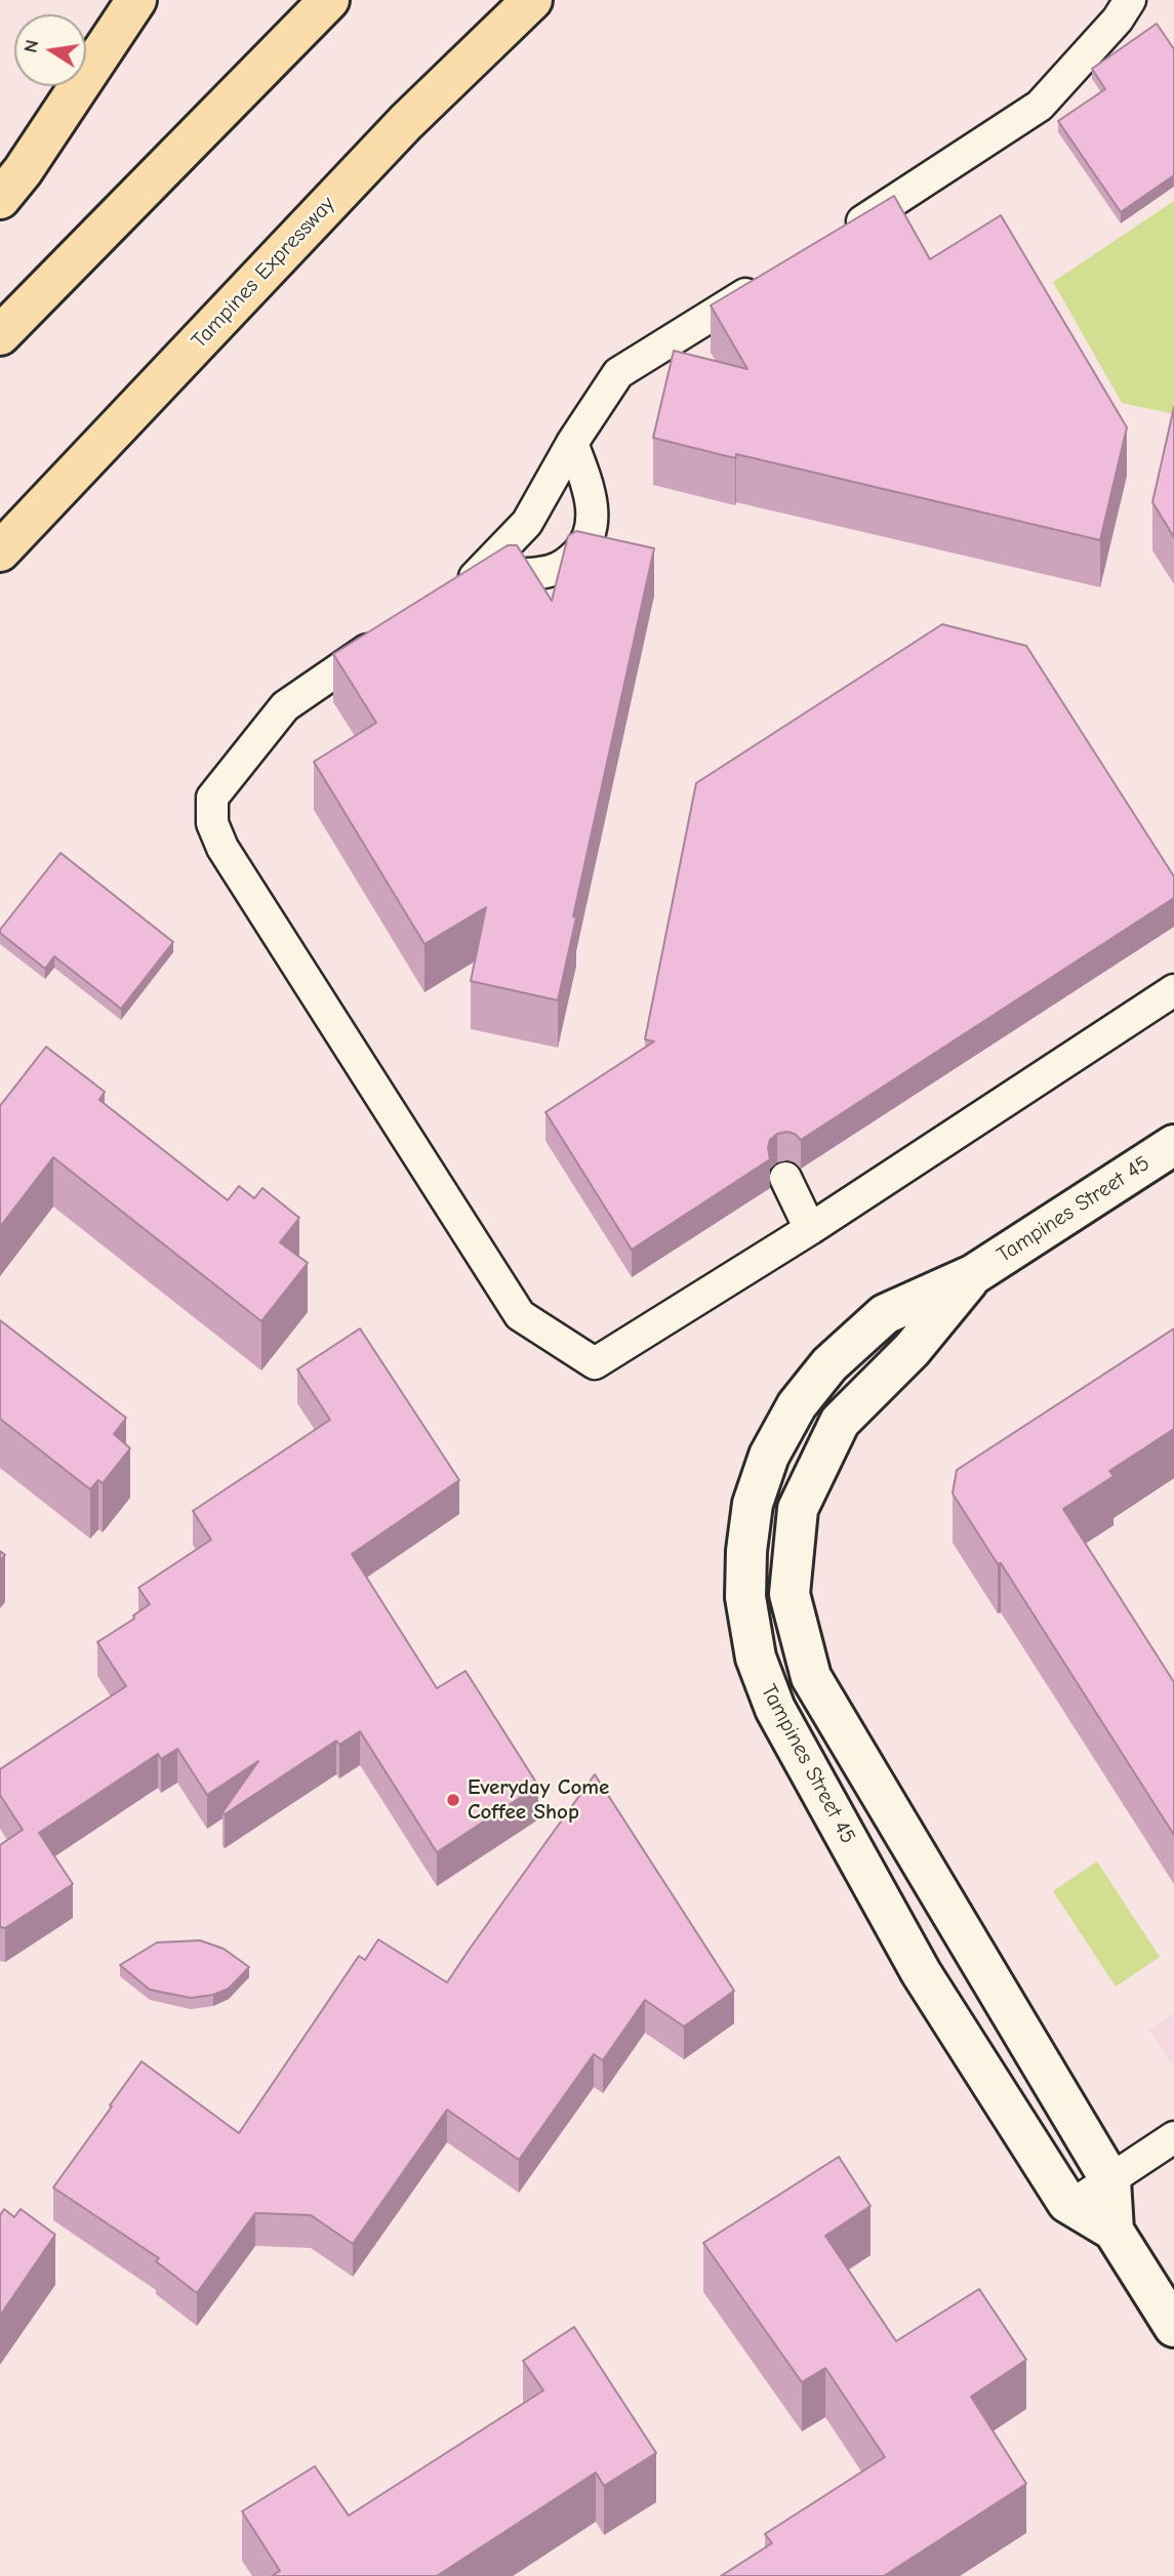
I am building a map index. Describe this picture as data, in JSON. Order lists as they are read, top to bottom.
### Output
{
  "streets": {
    "highway": ["Tampines Expressway"],
    "street": ["Tampines Street 45"]
  },
  "places": ["Everyday Come Coffee Shop"],
  "north": "left"
}
